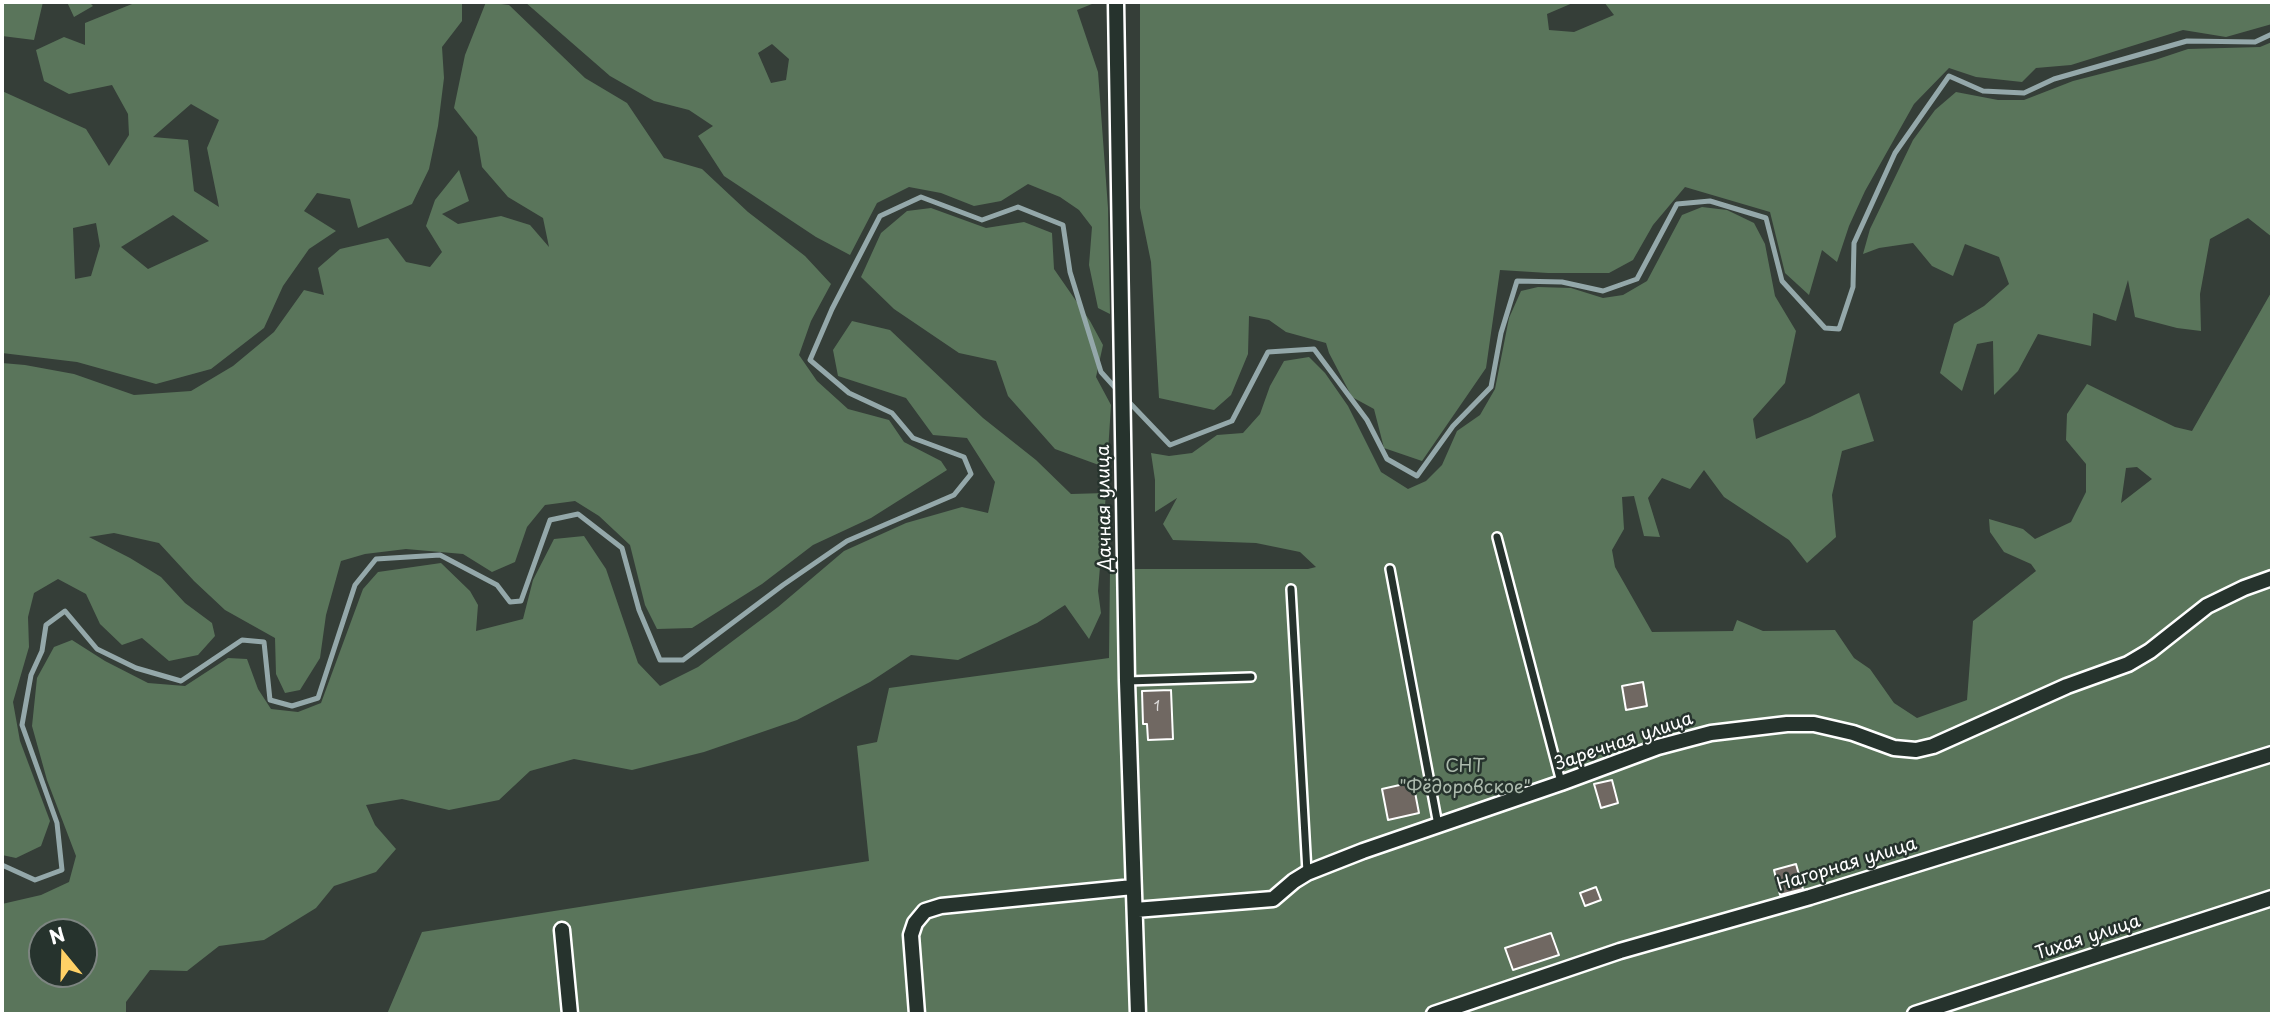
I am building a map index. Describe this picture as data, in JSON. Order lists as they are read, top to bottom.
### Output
{
  "streets": {
    "street": [
      "Дачная улица",
      "Заречная улица",
      "Нагорная улица",
      "Тихая улица"
    ]
  },
  "crossings": [
    ["Дачная улица", "Заречная улица"]
  ],
  "parks": ["СНТ \"Фёдоровское\""],
  "house_numbers": ["1"],
  "north": "top"
}
